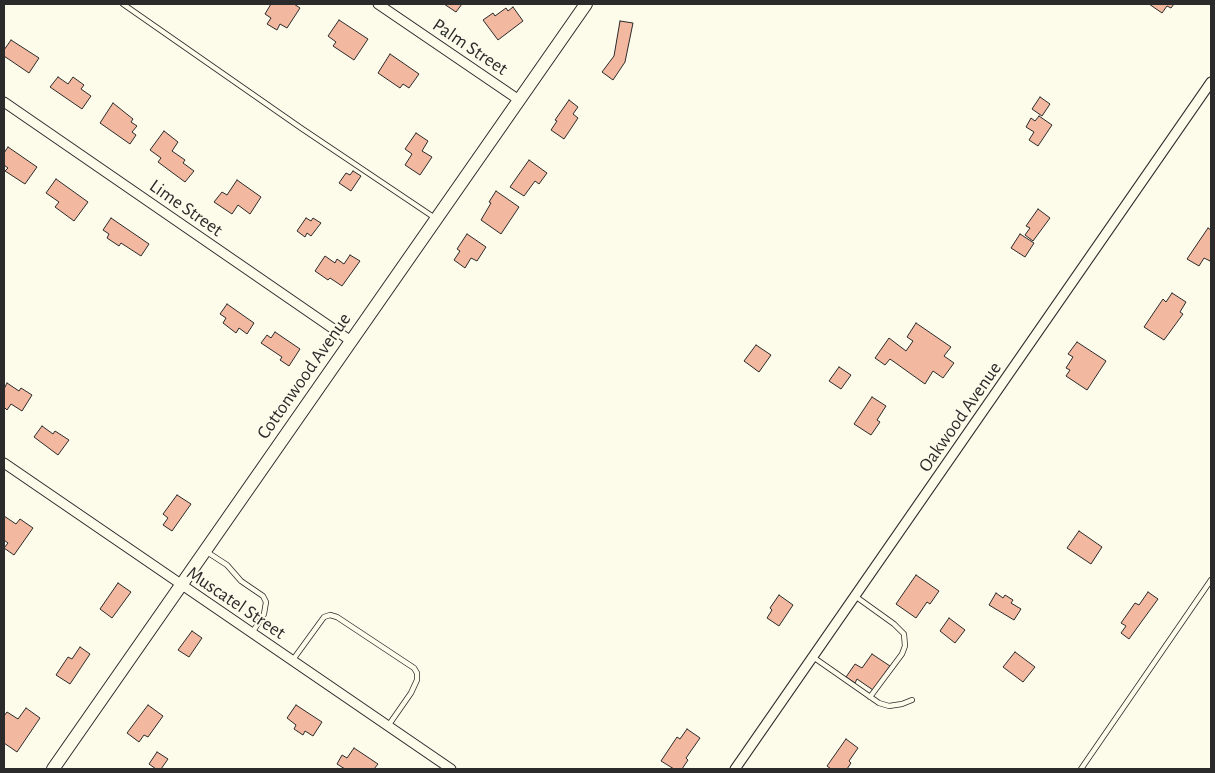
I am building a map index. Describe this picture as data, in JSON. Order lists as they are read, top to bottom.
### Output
{
  "streets": {
    "street": [
      "Palm Street",
      "Lime Street",
      "Cottonwood Avenue",
      "Oakwood Avenue",
      "Muscatel Street"
    ]
  },
  "crossings": [
    ["Palm Street", "Cottonwood Avenue"],
    ["Lime Street", "Cottonwood Avenue"],
    ["Cottonwood Avenue", "Muscatel Street"]
  ]
}
